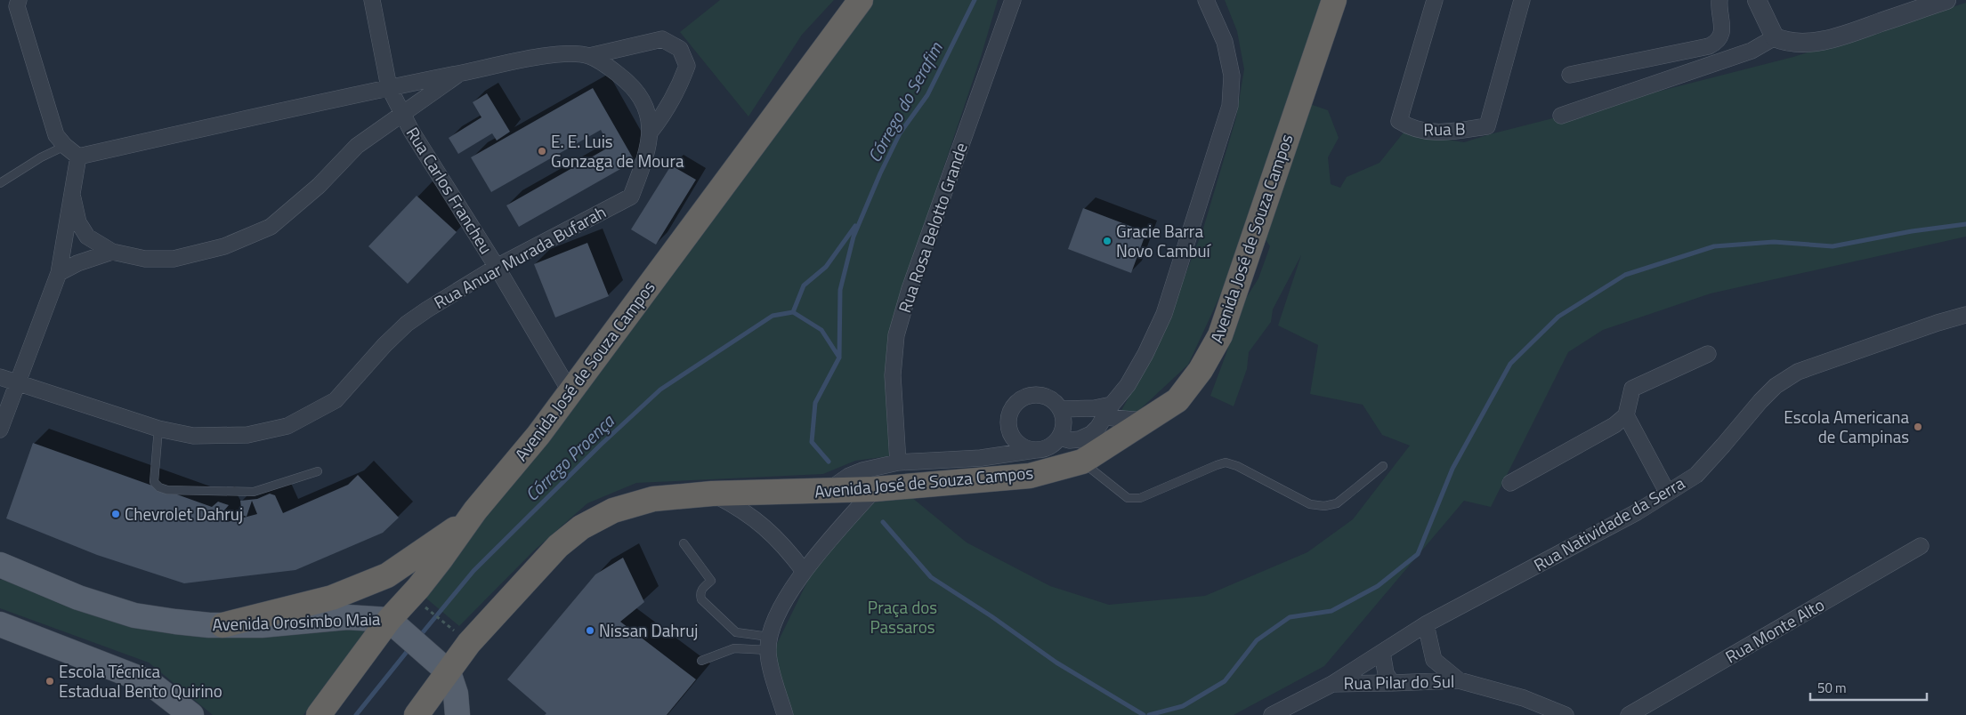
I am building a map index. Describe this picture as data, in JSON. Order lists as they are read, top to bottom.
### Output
{
  "streets": {
    "highway": ["Avenida José de Souza Campos"],
    "main road": ["Avenida Orosimbo Maia"],
    "street": [
      "Rua B",
      "Rua Carlos Francheu",
      "Rua Rosa Belotto Grande",
      "Rua Anuar Murada Bufarah",
      "Rua Natividade da Serra",
      "Rua Monte Alto",
      "Rua Pilar do Sul"
    ]
  },
  "crossings": [
    ["Rua Carlos Francheu", "Avenida José de Souza Campos"],
    ["Rua Carlos Francheu", "Rua Anuar Murada Bufarah"],
    ["Avenida José de Souza Campos", "Avenida Orosimbo Maia"],
    ["Rua Natividade da Serra", "Rua Pilar do Sul"]
  ],
  "water": ["Córrego do Serafim", "Córrego Proença"],
  "parks": ["Praça dos Passaros"],
  "places": [
    "E. E. Luis Gonzaga de Moura",
    "Gracie Barra Novo Cambuí",
    "Escola Americana de Campinas",
    "Chevrolet Dahruj",
    "Nissan Dahruj",
    "Escola Técnica Estadual Bento Quirino"
  ],
  "scale_bar": "50 m"
}
